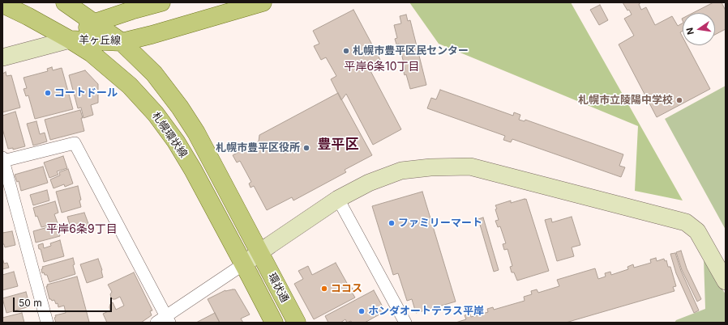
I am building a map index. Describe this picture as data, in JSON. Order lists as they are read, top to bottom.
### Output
{
  "streets": {
    "main road": ["羊ヶ丘線", "札幌環状線", "環状通"]
  },
  "crossings": [
    ["羊ヶ丘線", "札幌環状線"],
    ["札幌環状線", "環状通"]
  ],
  "districts": ["平岸6条10丁目", "豊平区", "平岸6条9丁目"],
  "places": [
    "札幌市豊平区民センター",
    "コートドール",
    "札幌市立陵陽中学校",
    "札幌市豊平区役所",
    "ファミリーマート",
    "ココス",
    "ホンダオートテラス平岸"
  ],
  "scale_bar": "50 m",
  "north": "left"
}
